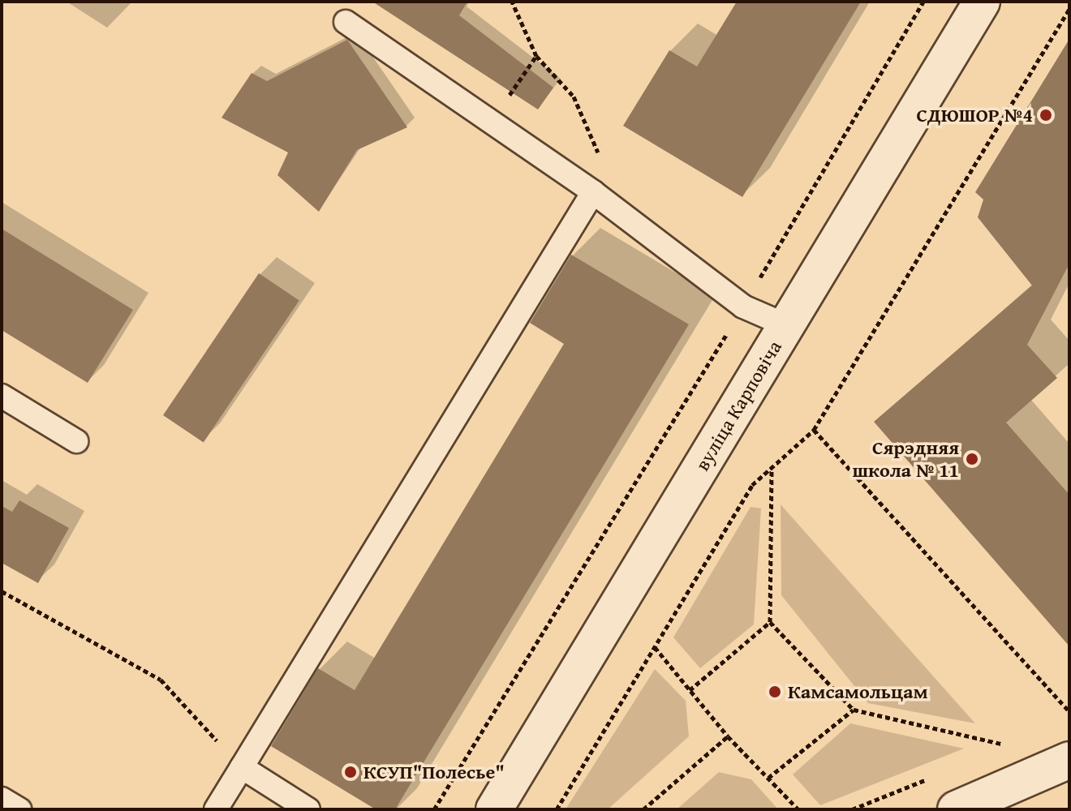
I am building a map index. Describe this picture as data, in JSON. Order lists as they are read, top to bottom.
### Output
{
  "streets": {
    "street": ["вуліца Карповіча"]
  },
  "places": [
    "СДЮШОР №4",
    "Сярэдняя школа № 11",
    "Камсамольцам",
    "КСУП\"Полесье\""
  ]
}
